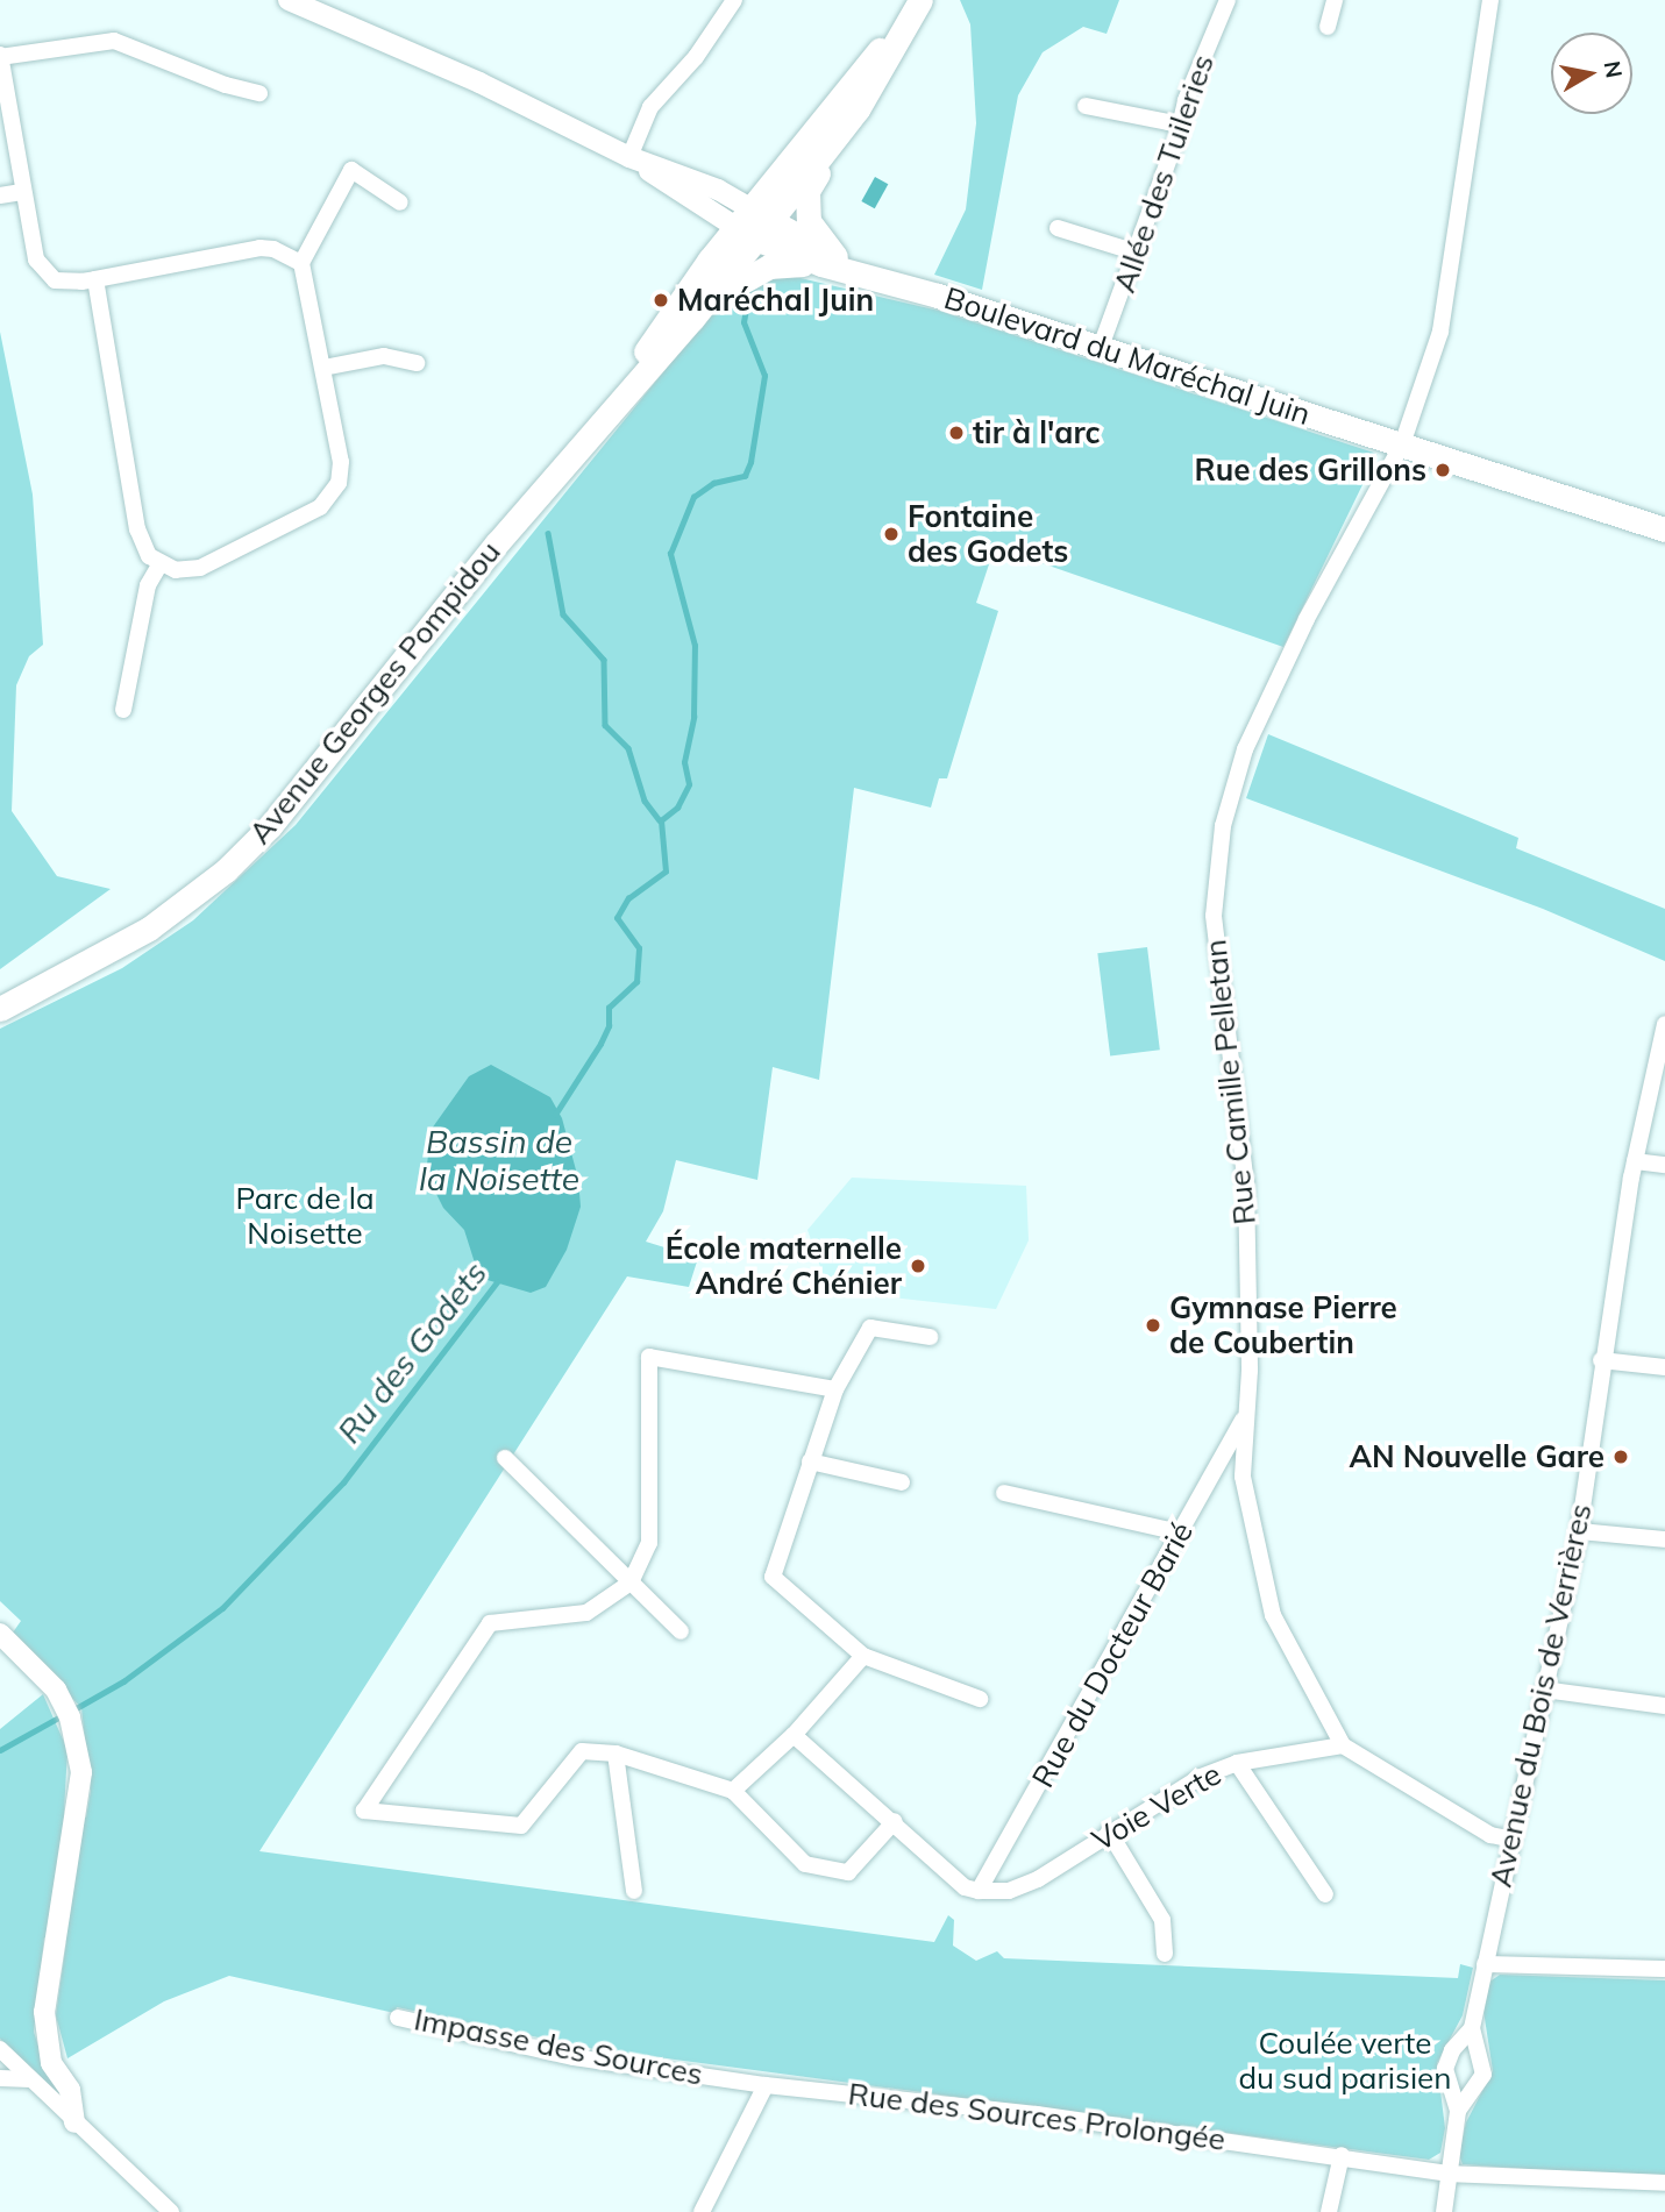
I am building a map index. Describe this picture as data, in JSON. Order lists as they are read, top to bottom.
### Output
{
  "streets": {
    "main road": ["Boulevard du Maréchal Juin", "Avenue Georges Pompidou"],
    "street": [
      "Allée des Tuileries",
      "Rue Camille Pelletan",
      "Rue du Docteur Barié",
      "Avenue du Bois de Verrières",
      "Voie Verte",
      "Impasse des Sources",
      "Rue des Sources Prolongée"
    ]
  },
  "crossings": [
    ["Allée des Tuileries", "Boulevard du Maréchal Juin"],
    ["Boulevard du Maréchal Juin", "Avenue Georges Pompidou"],
    ["Boulevard du Maréchal Juin", "Rue Camille Pelletan"],
    ["Rue Camille Pelletan", "Rue du Docteur Barié"],
    ["Rue Camille Pelletan", "Voie Verte"],
    ["Rue du Docteur Barié", "Voie Verte"],
    ["Impasse des Sources", "Rue des Sources Prolongée"]
  ],
  "water": ["Bassin de la Noisette", "Ru des Godets"],
  "parks": ["Parc de la Noisette", "Coulée verte du sud parisien"],
  "places": [
    "Maréchal Juin",
    "tir à l'arc",
    "Rue des Grillons",
    "Fontaine des Godets",
    "École maternelle André Chénier",
    "Gymnase Pierre de Coubertin",
    "AN Nouvelle Gare"
  ],
  "north": "right"
}
